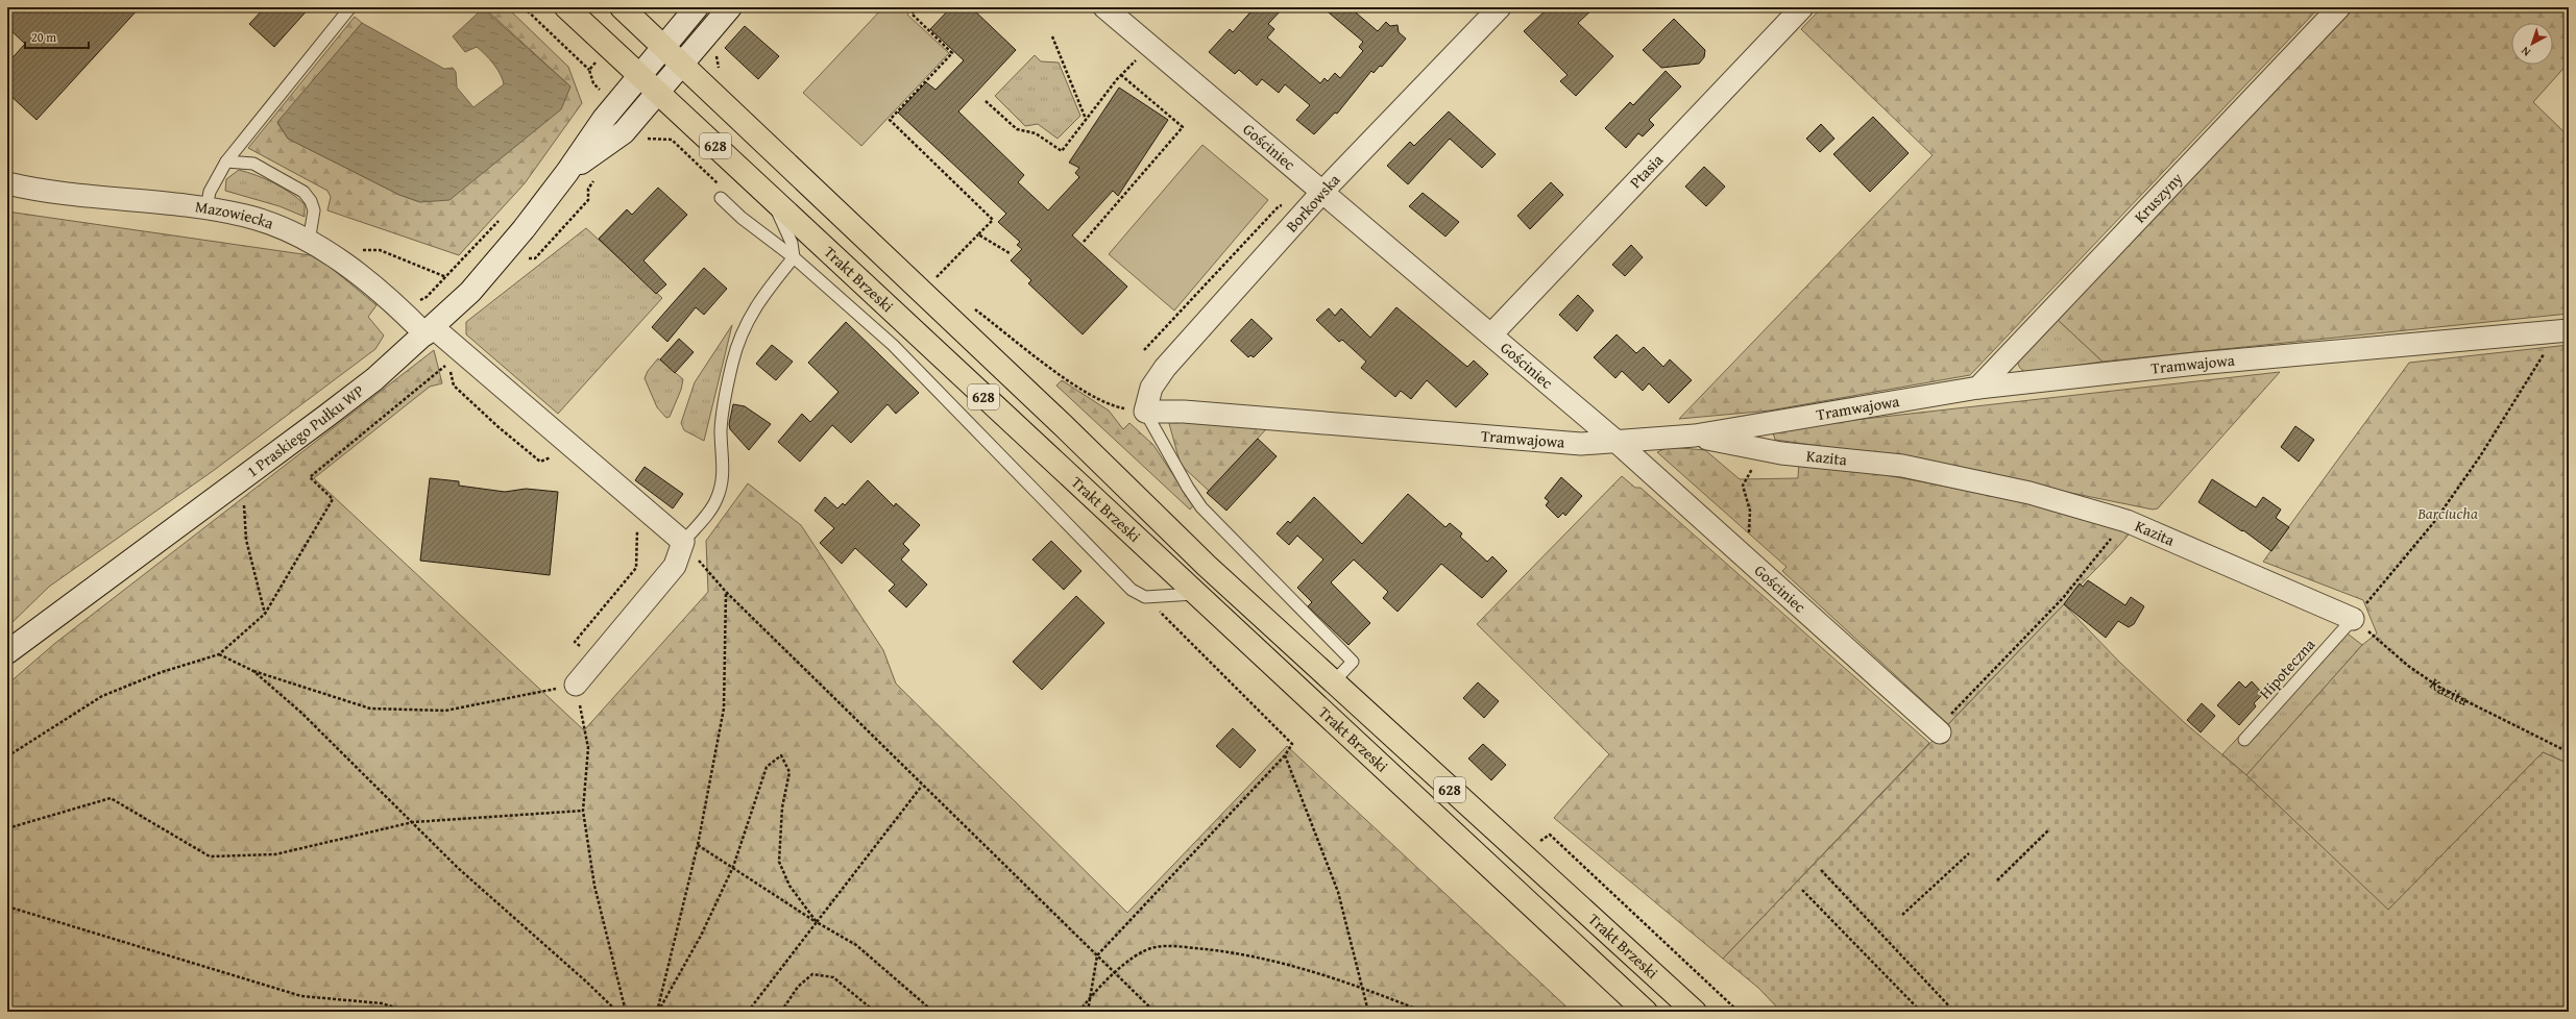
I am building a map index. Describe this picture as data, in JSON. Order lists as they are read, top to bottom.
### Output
{
  "streets": {
    "main road": ["628", "Trakt Brzeski"],
    "street": [
      "Gościniec",
      "Ptasia",
      "Kruszyny",
      "Borkowska",
      "Mazowiecka",
      "Tramwajowa",
      "1 Praskiego Pułku WP",
      "Kazita"
    ],
    "lane": ["Hipoteczna"]
  },
  "crossings": [
    ["Gościniec", "Ptasia"],
    ["Gościniec", "Borkowska"],
    ["Gościniec", "Tramwajowa"],
    ["Kruszyny", "Tramwajowa"],
    ["Borkowska", "Tramwajowa"],
    ["Mazowiecka", "1 Praskiego Pułku WP"],
    ["Trakt Brzeski", "1 Praskiego Pułku WP"],
    ["Tramwajowa", "Kazita"],
    ["Kazita", "Hipoteczna"]
  ],
  "parks": ["Barciucha"],
  "scale_bar": "20 m",
  "north": "bottom left"
}
